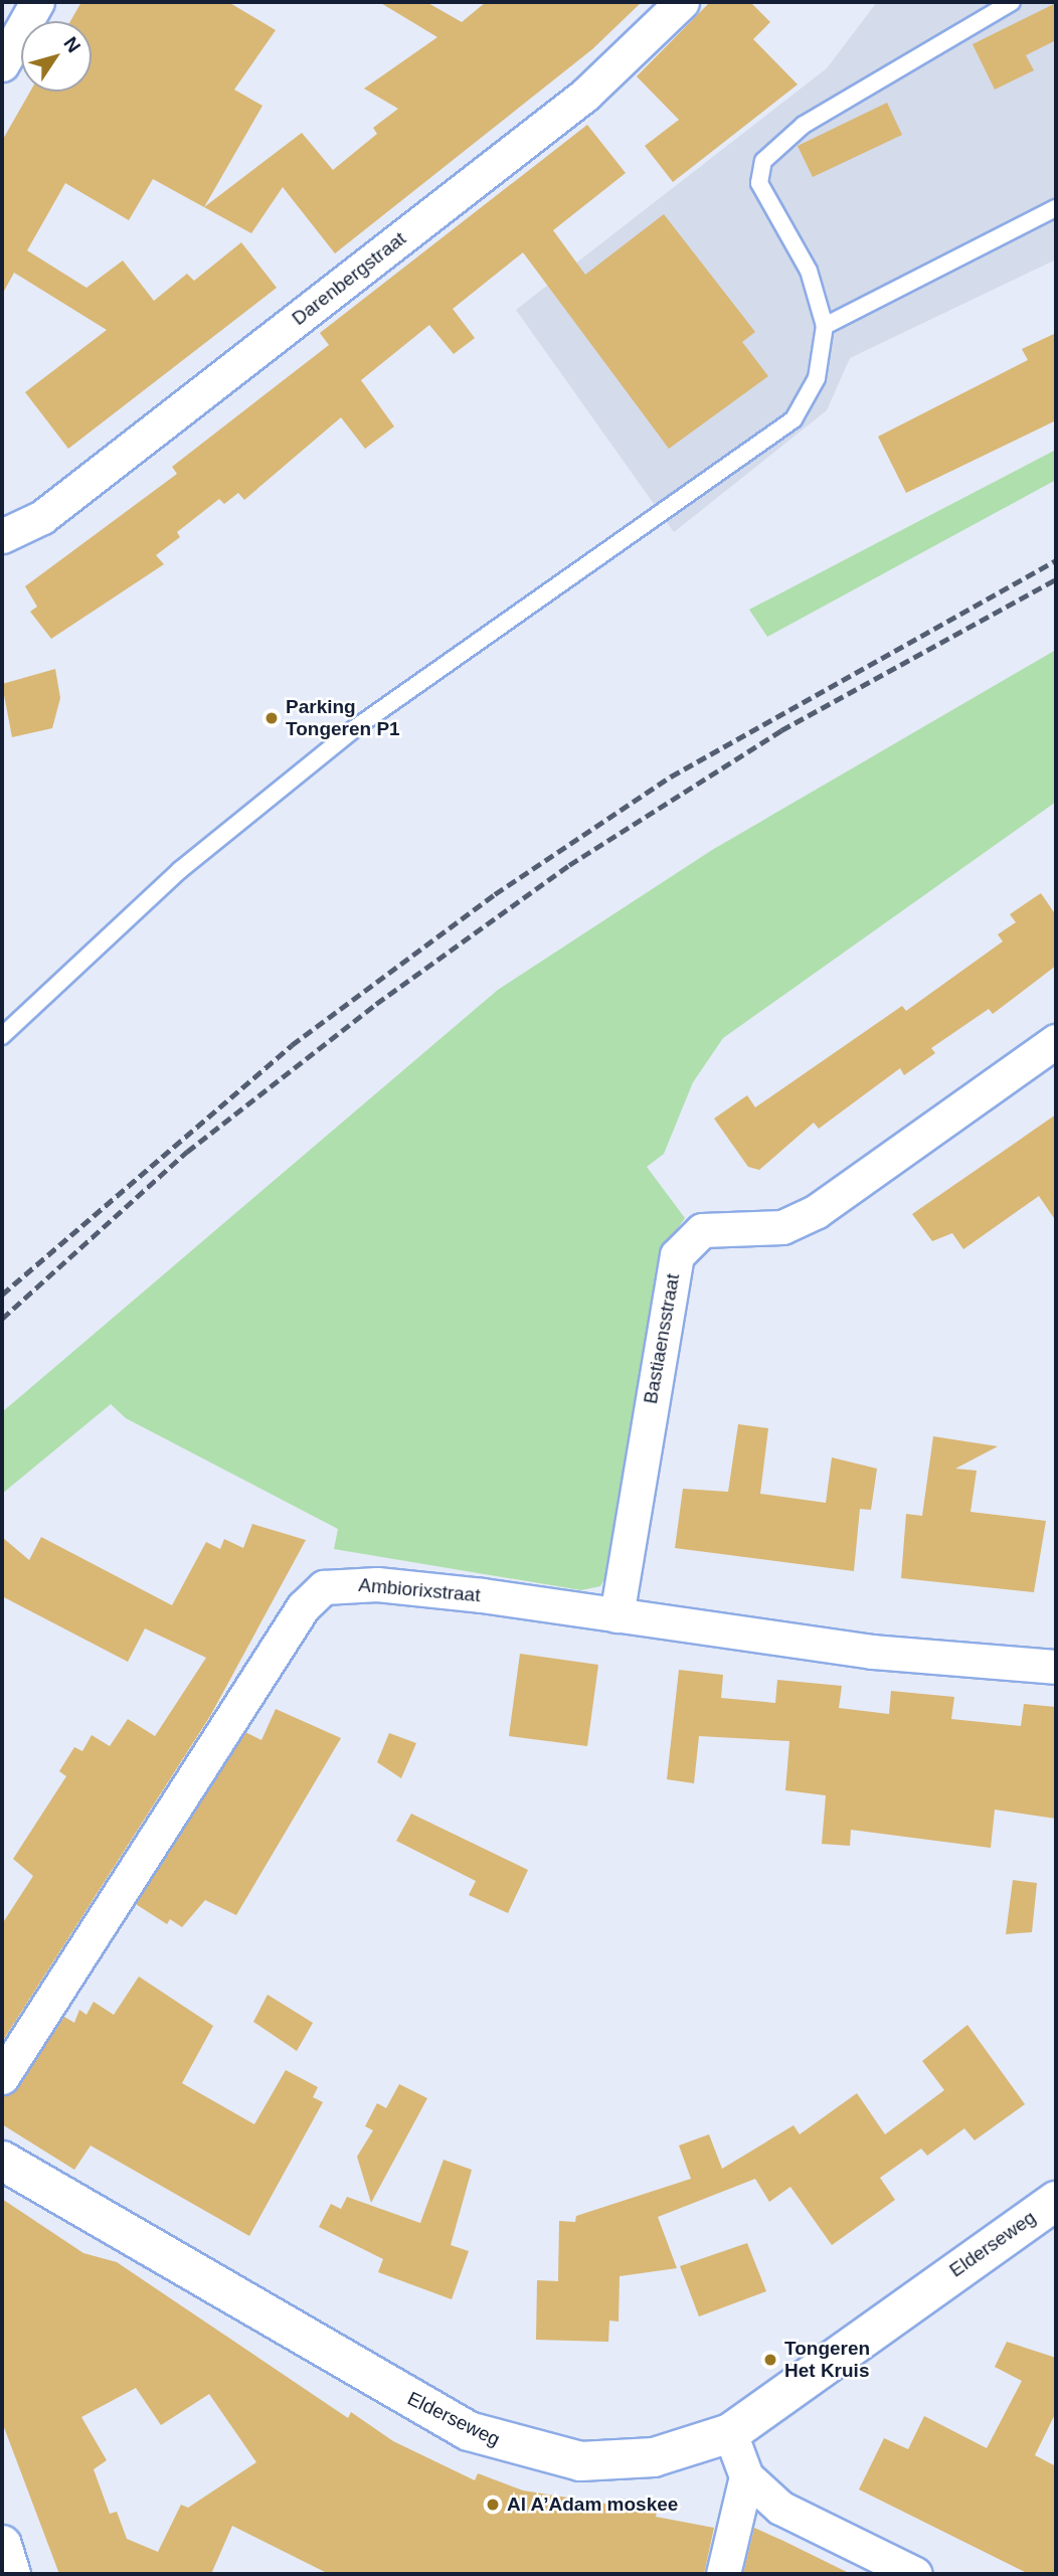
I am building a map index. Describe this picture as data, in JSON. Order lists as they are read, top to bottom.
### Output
{
  "streets": {
    "main road": ["Elderseweg"],
    "street": ["Darenbergstraat", "Bastiaensstraat", "Ambiorixstraat"]
  },
  "crossings": [
    ["Bastiaensstraat", "Ambiorixstraat"]
  ],
  "places": ["Parking Tongeren P1", "Tongeren Het Kruis", "Al A’Adam moskee"],
  "north": "top right"
}
